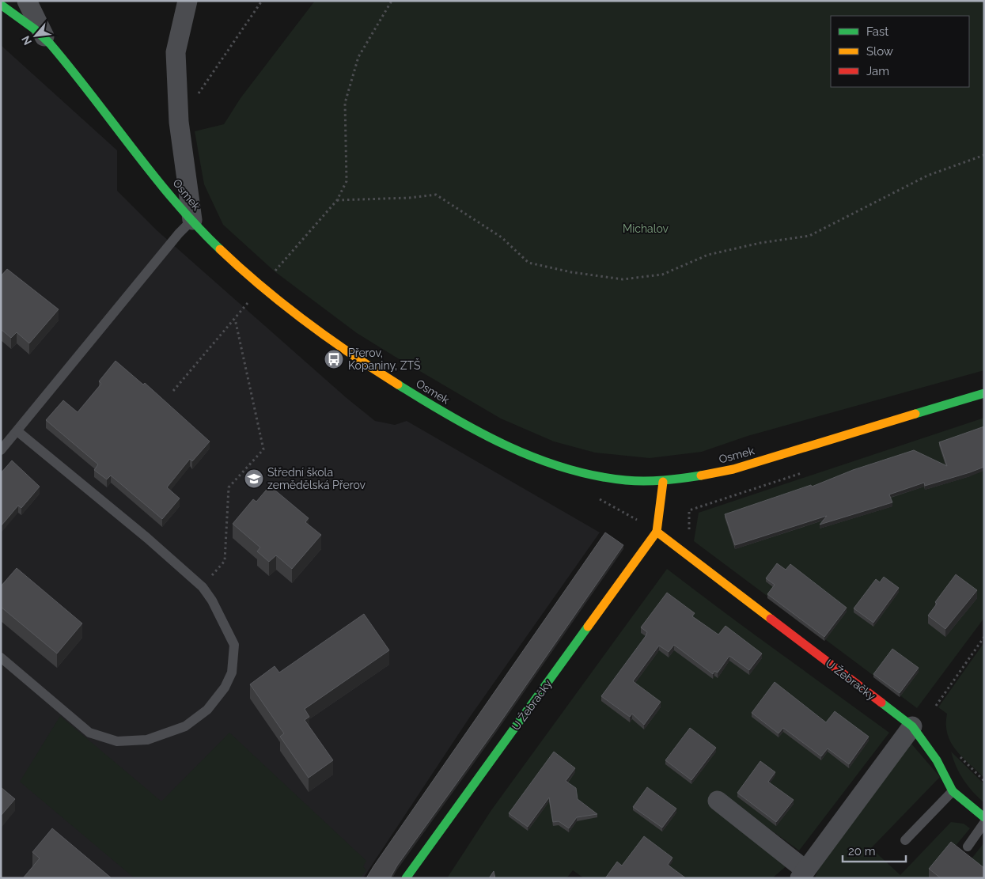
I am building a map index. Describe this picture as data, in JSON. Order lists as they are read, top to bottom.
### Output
{
  "streets": {
    "street": ["Osmek", "U Žebračky"]
  },
  "crossings": [
    ["Osmek", "U Žebračky"]
  ],
  "parks": ["Michalov"],
  "places": {
    "bus stop": ["Přerov, Kopaniny, ZTŠ"],
    "school or university": ["Střední škola zemědělská Přerov"]
  },
  "legend": ["Fast", "Slow", "Jam"],
  "scale_bar": "20 m",
  "north": "bottom left"
}
